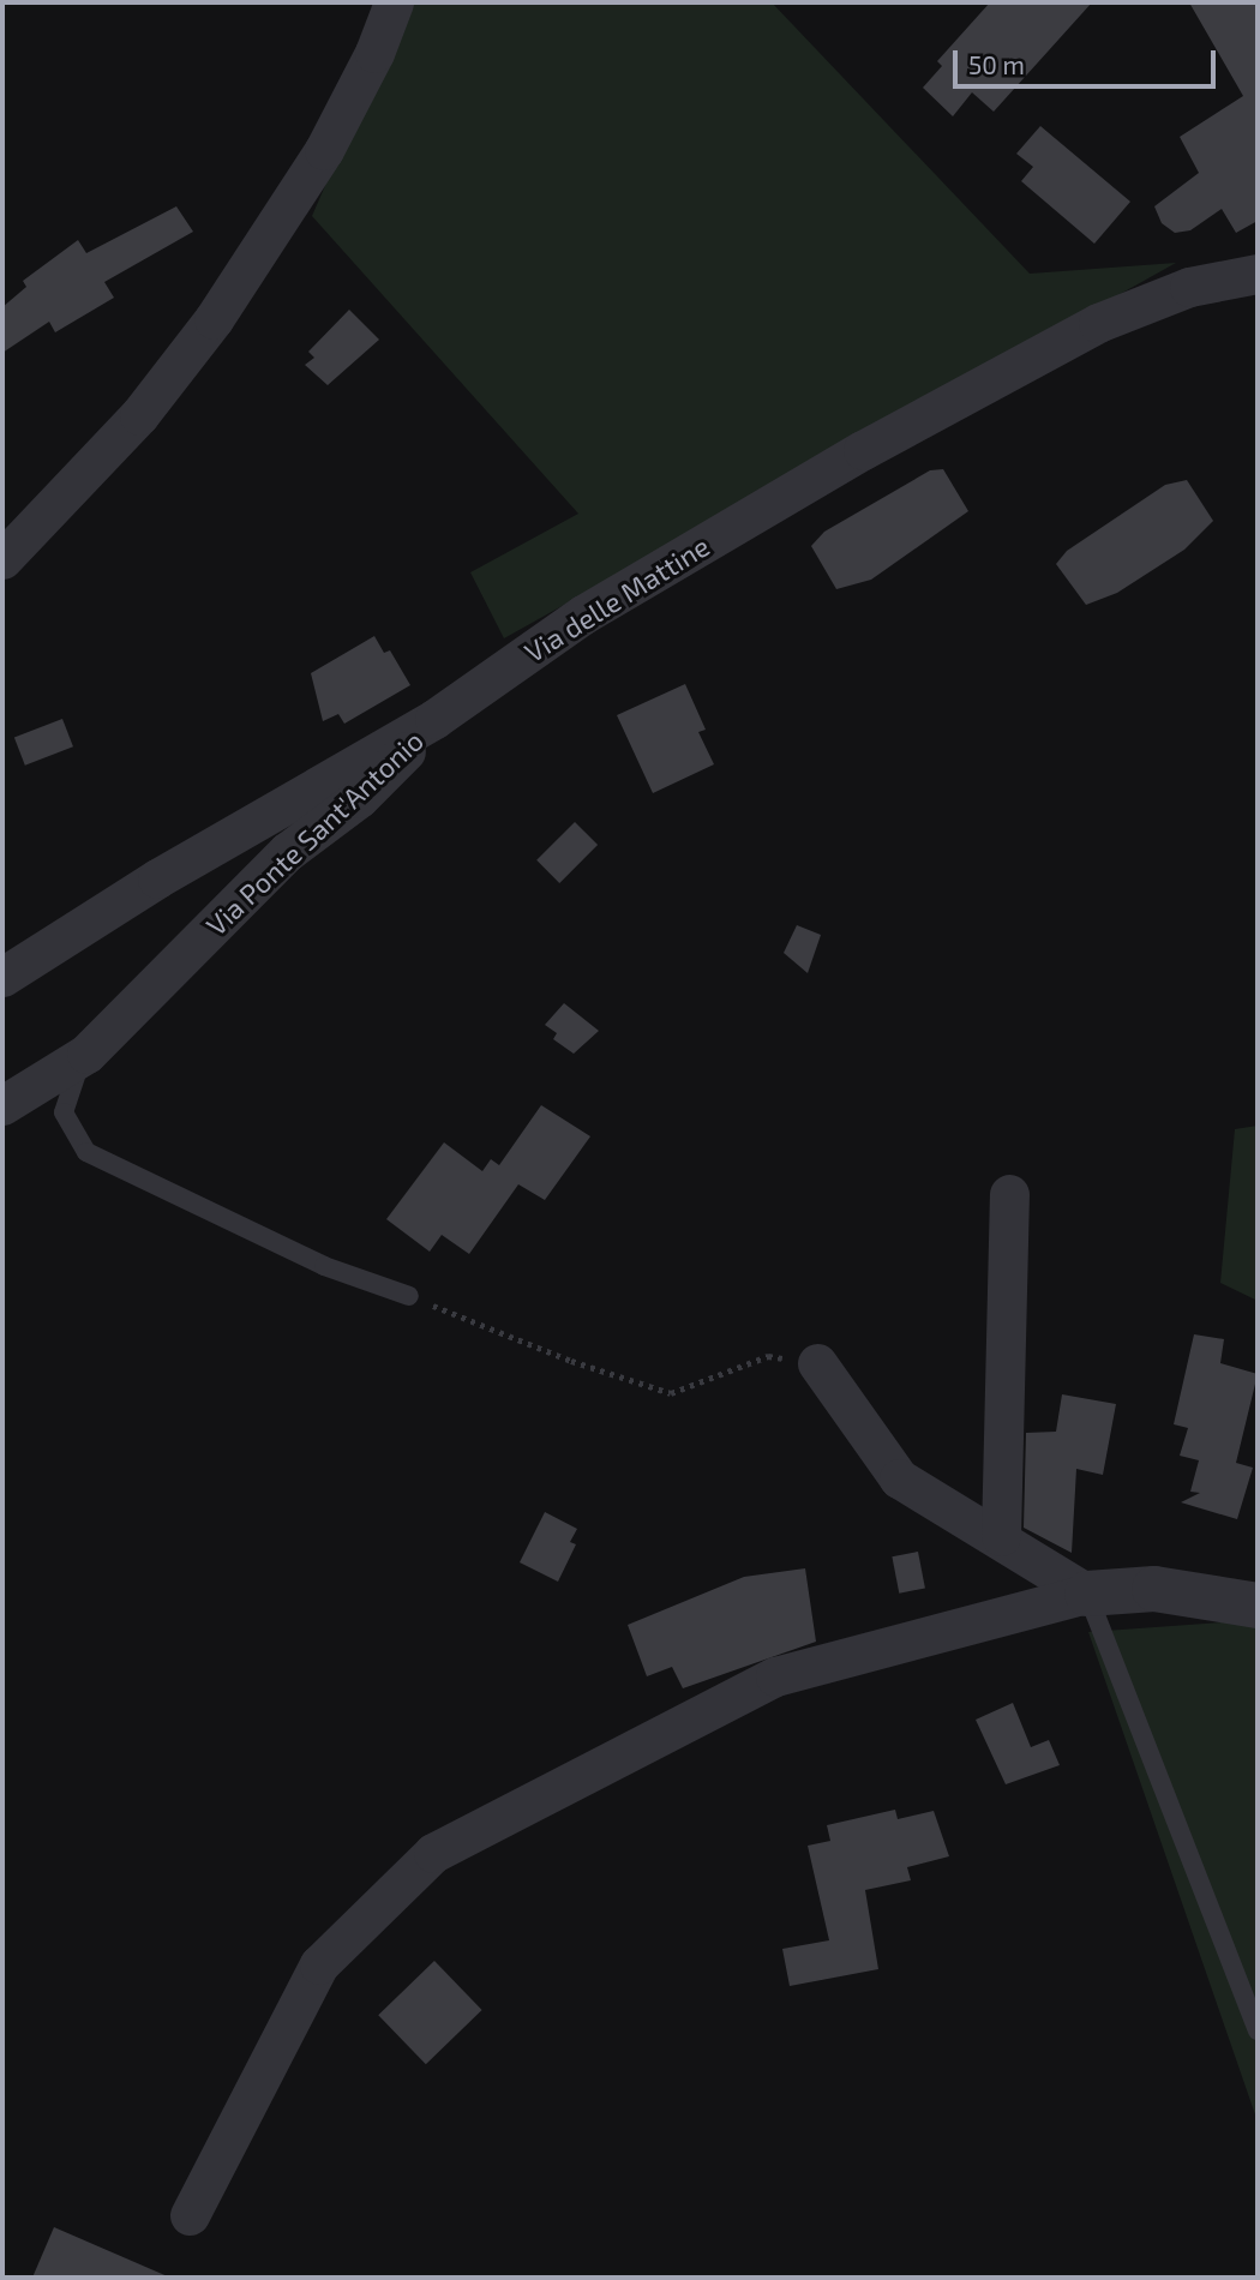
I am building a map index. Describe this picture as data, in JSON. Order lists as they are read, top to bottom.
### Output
{
  "streets": {
    "street": ["Via delle Mattine", "Via Ponte Sant'Antonio"]
  },
  "crossings": [
    ["Via delle Mattine", "Via Ponte Sant'Antonio"]
  ],
  "scale_bar": "50 m"
}
